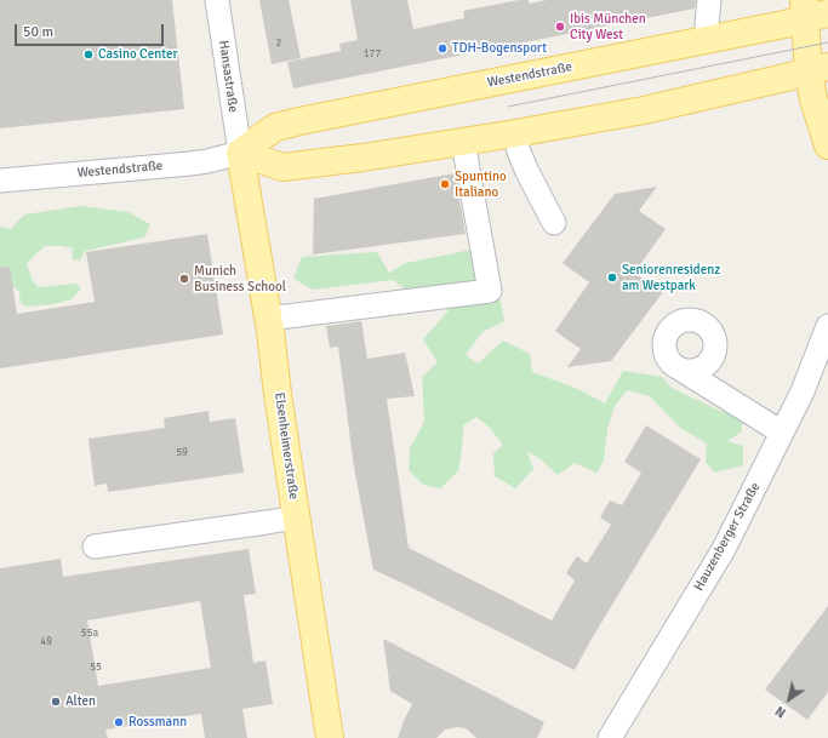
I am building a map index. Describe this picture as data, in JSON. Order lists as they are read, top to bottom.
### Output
{
  "streets": {
    "main road": ["Westendstraße", "Elsenheimerstraße"],
    "street": ["Hansastraße", "Hauzenberger Straße"]
  },
  "crossings": [
    ["Westendstraße", "Hansastraße"],
    ["Westendstraße", "Elsenheimerstraße"],
    ["Hansastraße", "Elsenheimerstraße"]
  ],
  "places": [
    "Ibis München City West",
    "TDH-Bogensport",
    "Casino Center",
    "Spuntino Italiano",
    "Seniorenresidenz am Westpark",
    "Munich Business School",
    "Alten",
    "Rossmann"
  ],
  "house_numbers": [
    "2",
    "177",
    "59",
    "55a",
    "49",
    "55"
  ],
  "scale_bar": "50 m",
  "north": "bottom left"
}
